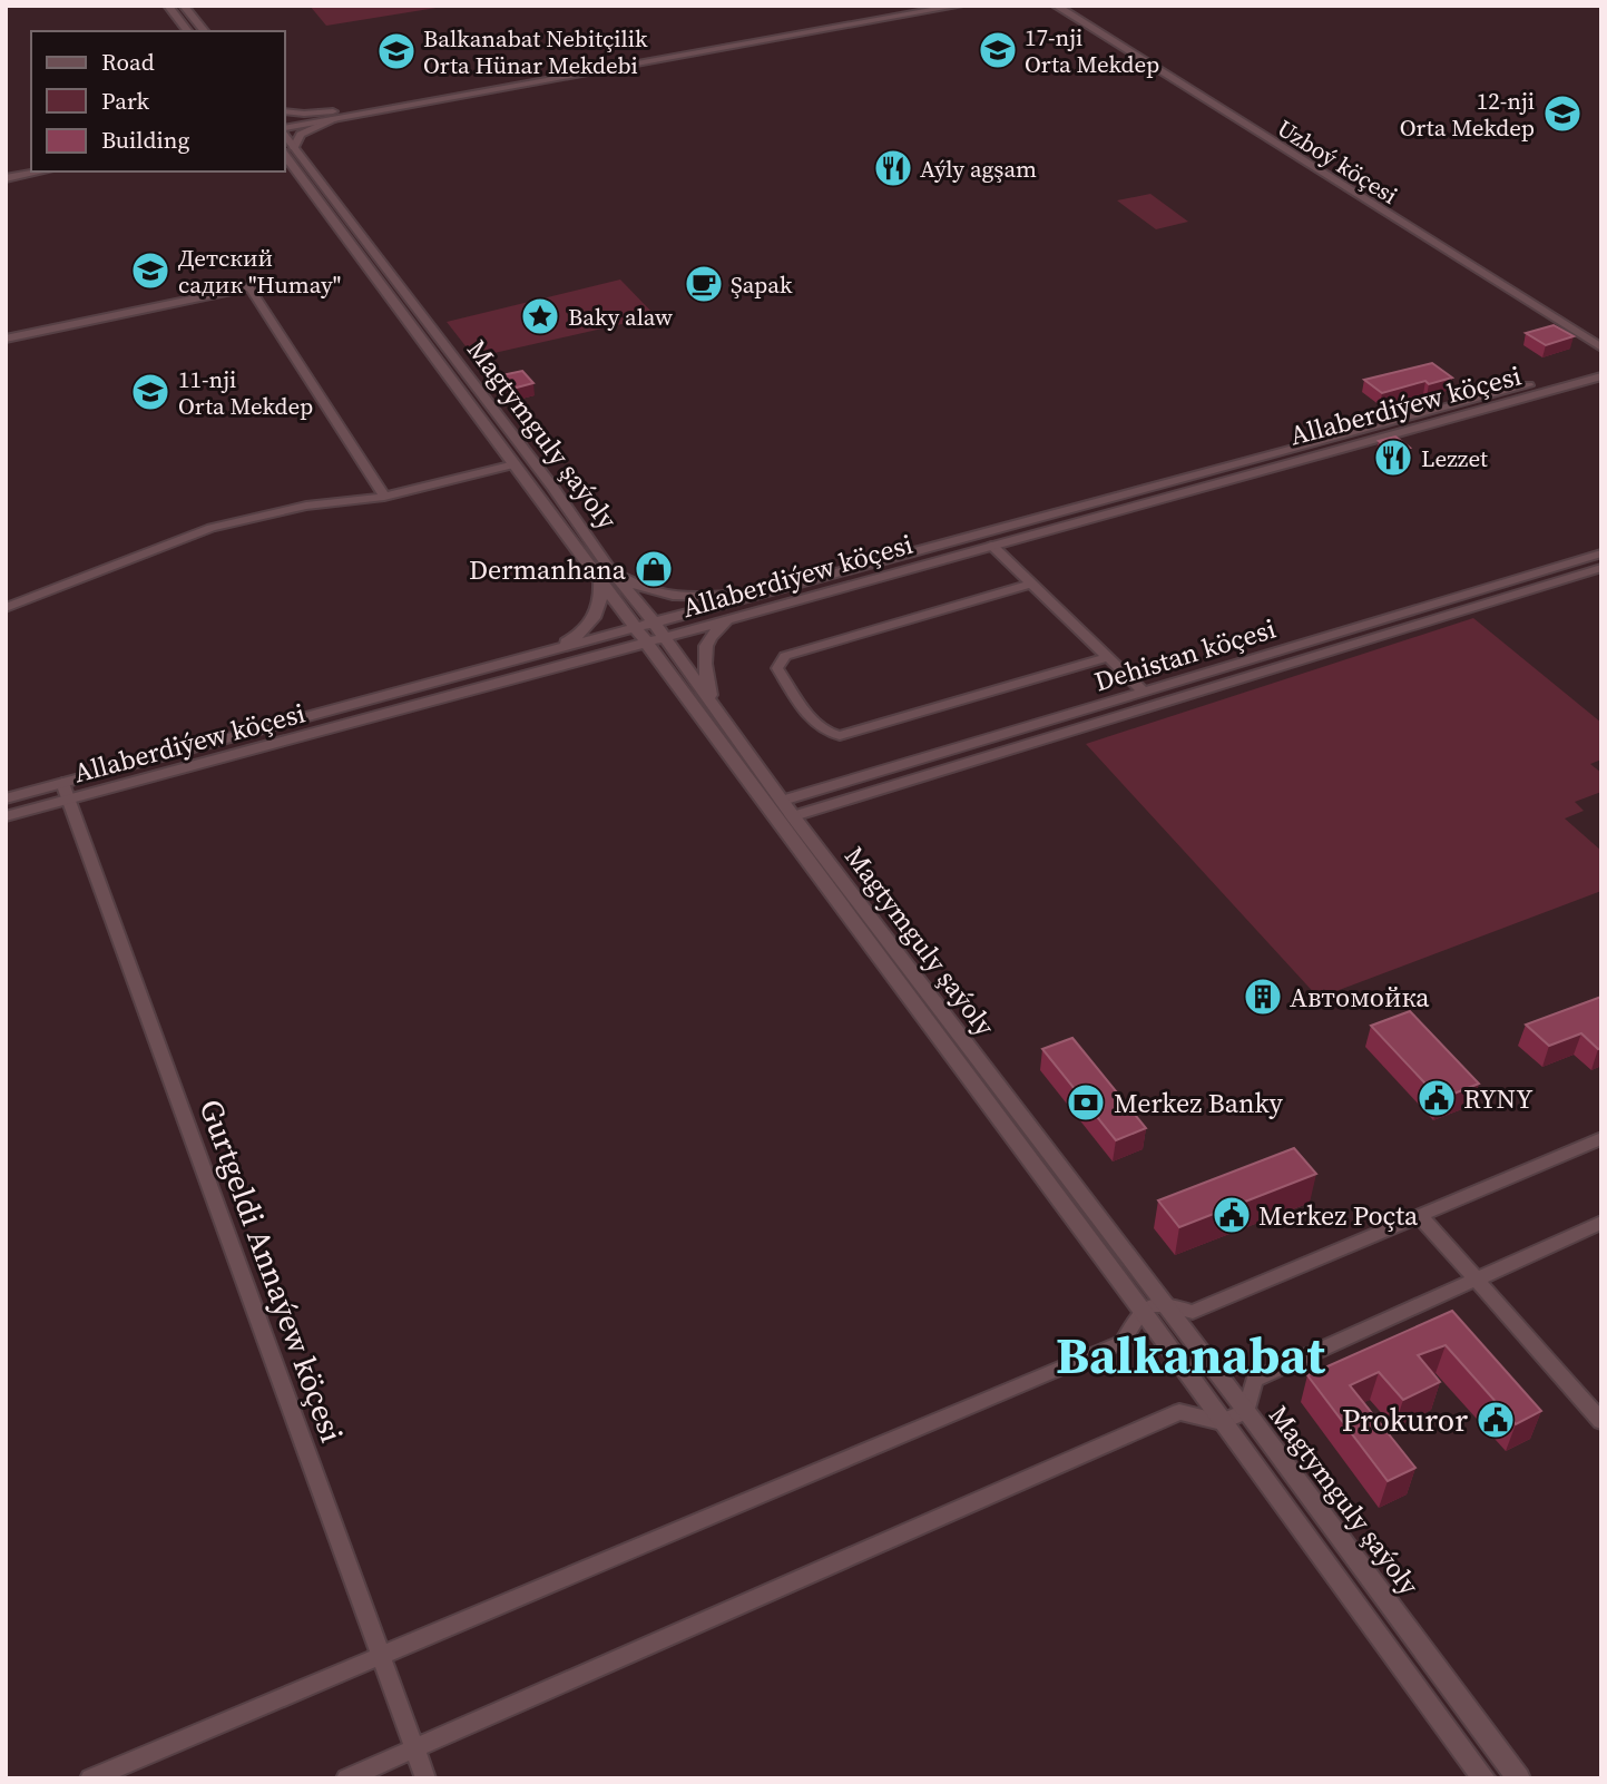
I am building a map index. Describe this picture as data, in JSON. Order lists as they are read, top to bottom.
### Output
{
  "streets": {
    "street": [
      "Uzboý köçesi",
      "Allaberdiýew köçesi",
      "Magtymguly şaýoly",
      "Dehistan köçesi",
      "Gurtgeldi Annaýew köçesi"
    ]
  },
  "crossings": [
    ["Allaberdiýew köçesi", "Magtymguly şaýoly"],
    ["Allaberdiýew köçesi", "Gurtgeldi Annaýew köçesi"],
    ["Magtymguly şaýoly", "Dehistan köçesi"]
  ],
  "districts": ["Balkanabat"],
  "places": {
    "school or university": [
      "17-nji Orta Mekdep",
      "Balkanabat Nebitçilik Orta Hünar Mekdebi",
      "12-nji Orta Mekdep",
      "Детский садик \"Humay\"",
      "11-nji Orta Mekdep"
    ],
    "restaurant": ["Aýly agşam", "Lezzet"],
    "cafe": ["Şapak"],
    "place": ["Baky alaw"],
    "shop": ["Dermanhana"],
    "building": ["Автомойка"],
    "public building": ["RYNY", "Merkez Poçta", "Prokuror"],
    "bank": ["Merkez Banky"]
  },
  "legend": ["Road", "Park", "Building"]
}
